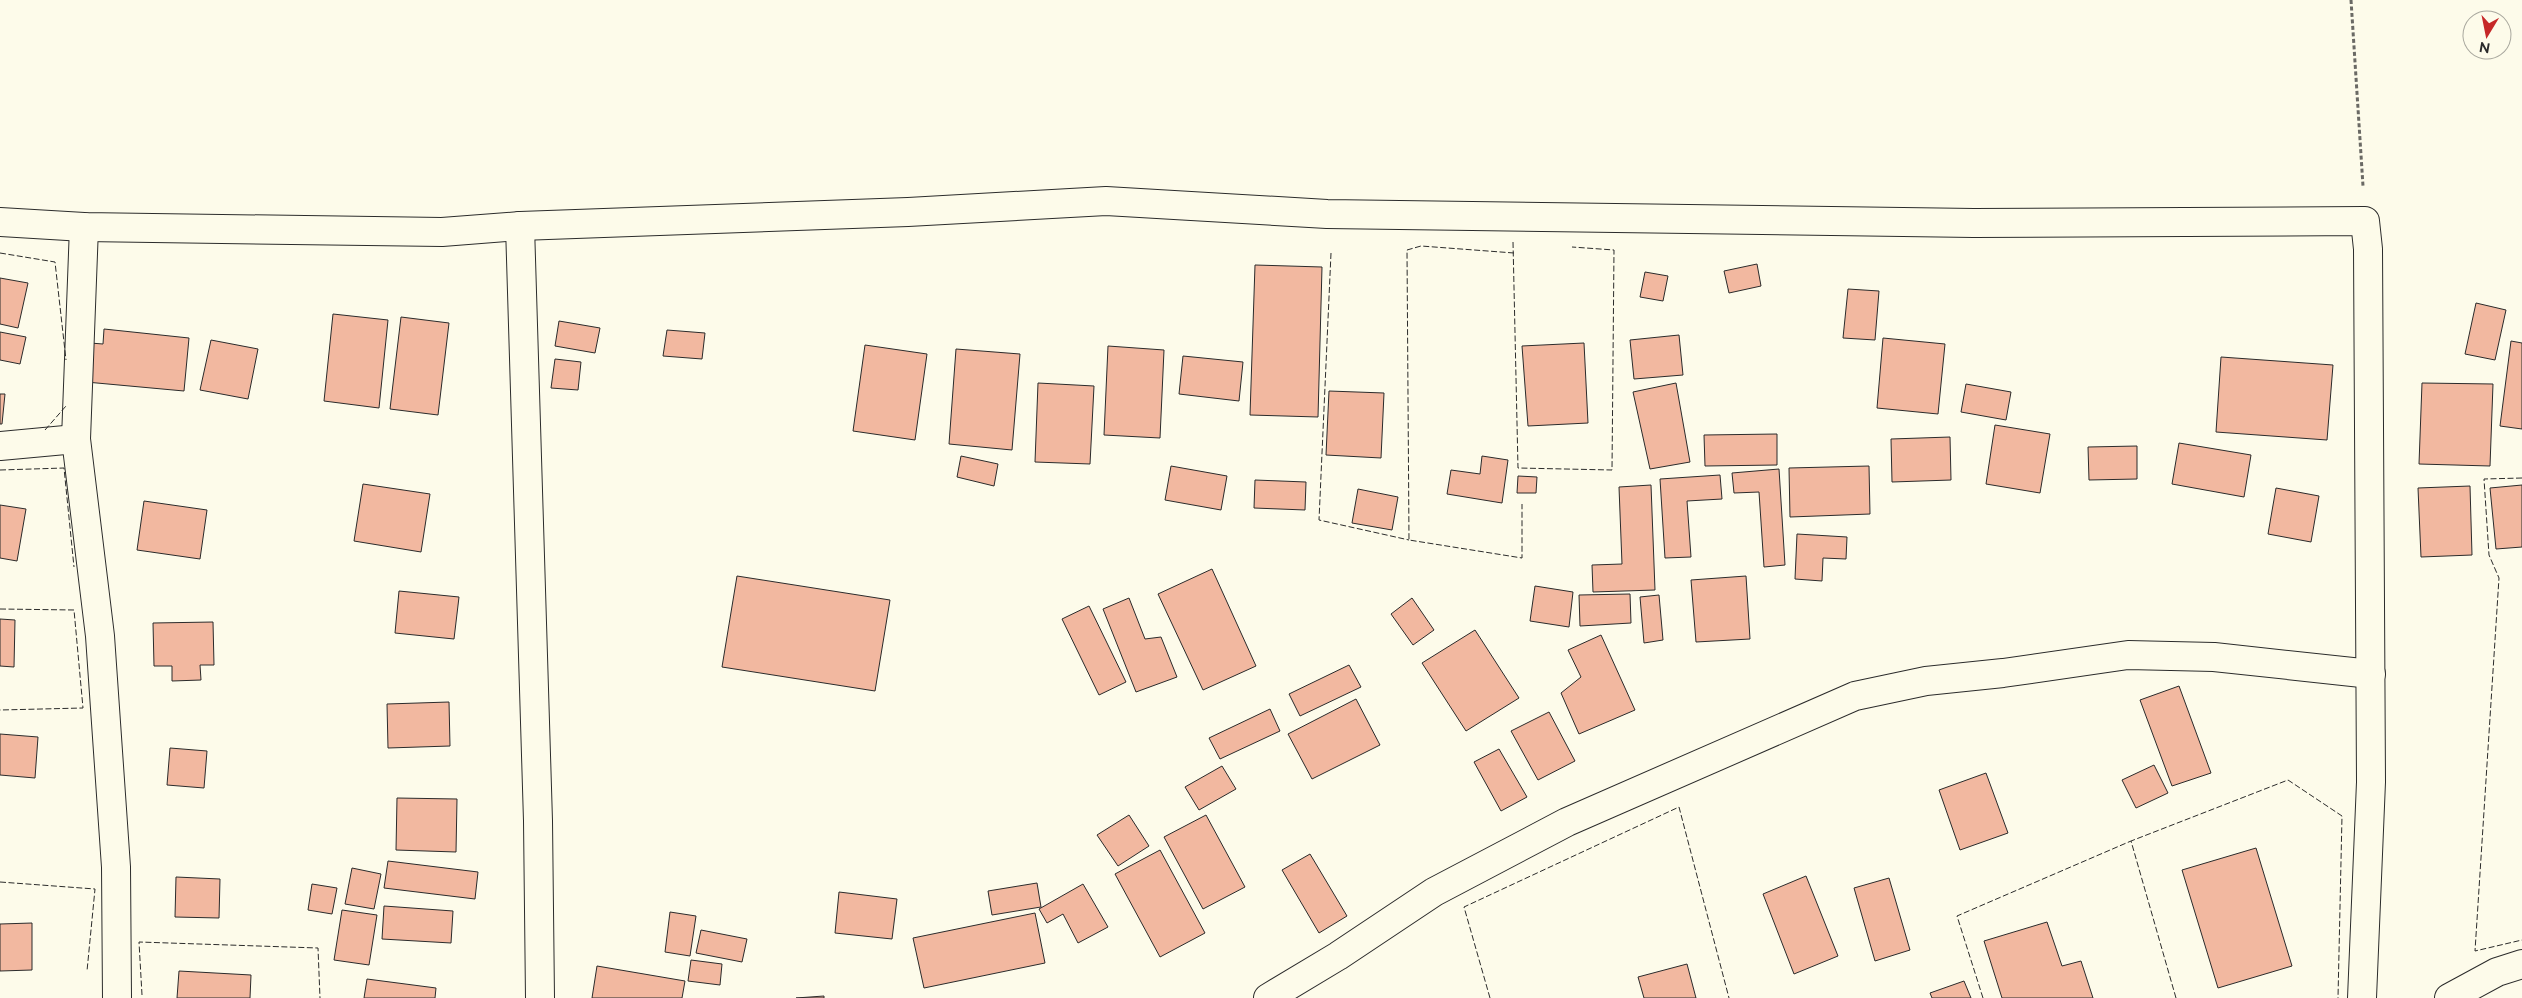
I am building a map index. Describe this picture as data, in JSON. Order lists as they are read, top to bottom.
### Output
{
  "north": "bottom"
}
